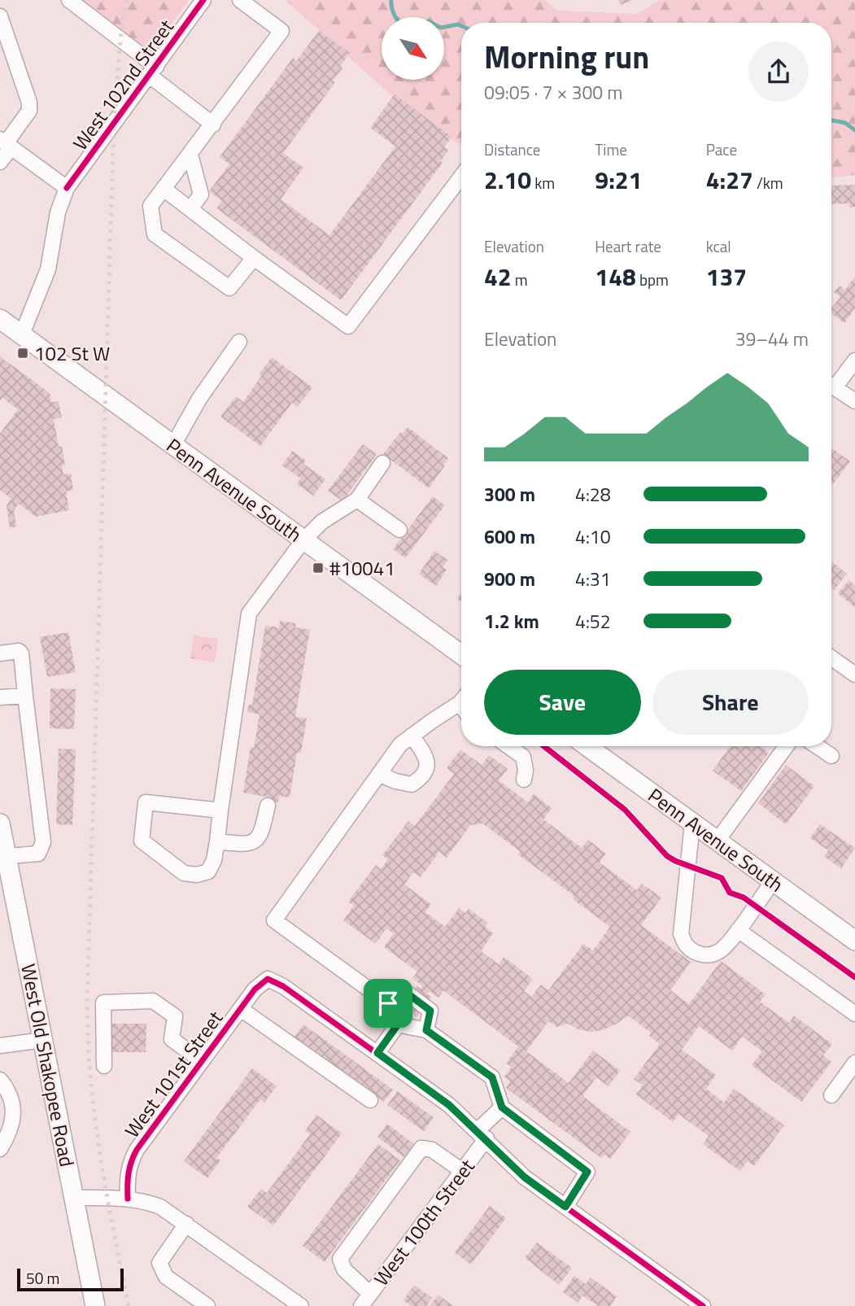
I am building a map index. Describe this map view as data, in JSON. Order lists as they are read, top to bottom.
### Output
{
  "streets": {
    "main road": ["Penn Avenue South", "West Old Shakopee Road"],
    "street": ["West 102nd Street", "West 101st Street", "West 100th Street"]
  },
  "crossings": [
    ["West 102nd Street", "Penn Avenue South"]
  ],
  "places": {
    "transit": ["102 St W", "#10041"]
  },
  "scale_bar": "50 m",
  "north": "bottom right",
  "page": {
    "heading": ["Morning run", "09:05 · 7 × 300 m"],
    "stats": [
      ["Distance", "2.10 km"],
      ["Time", "9:21"],
      ["Pace", "4:27 /km"],
      ["Elevation", "42 m"],
      ["Heart rate", "148 bpm"],
      ["kcal", "137"]
    ],
    "chart": ["Elevation", "39–44 m"],
    "list": [
      {
        "name": "300 m",
        "note": "4:28"
      },
      {
        "name": "600 m",
        "note": "4:10"
      },
      {
        "name": "900 m",
        "note": "4:31"
      },
      {
        "name": "1.2 km",
        "note": "4:52"
      }
    ],
    "buttons": ["Save", "Share"],
    "scale": "50 m"
  }
}
